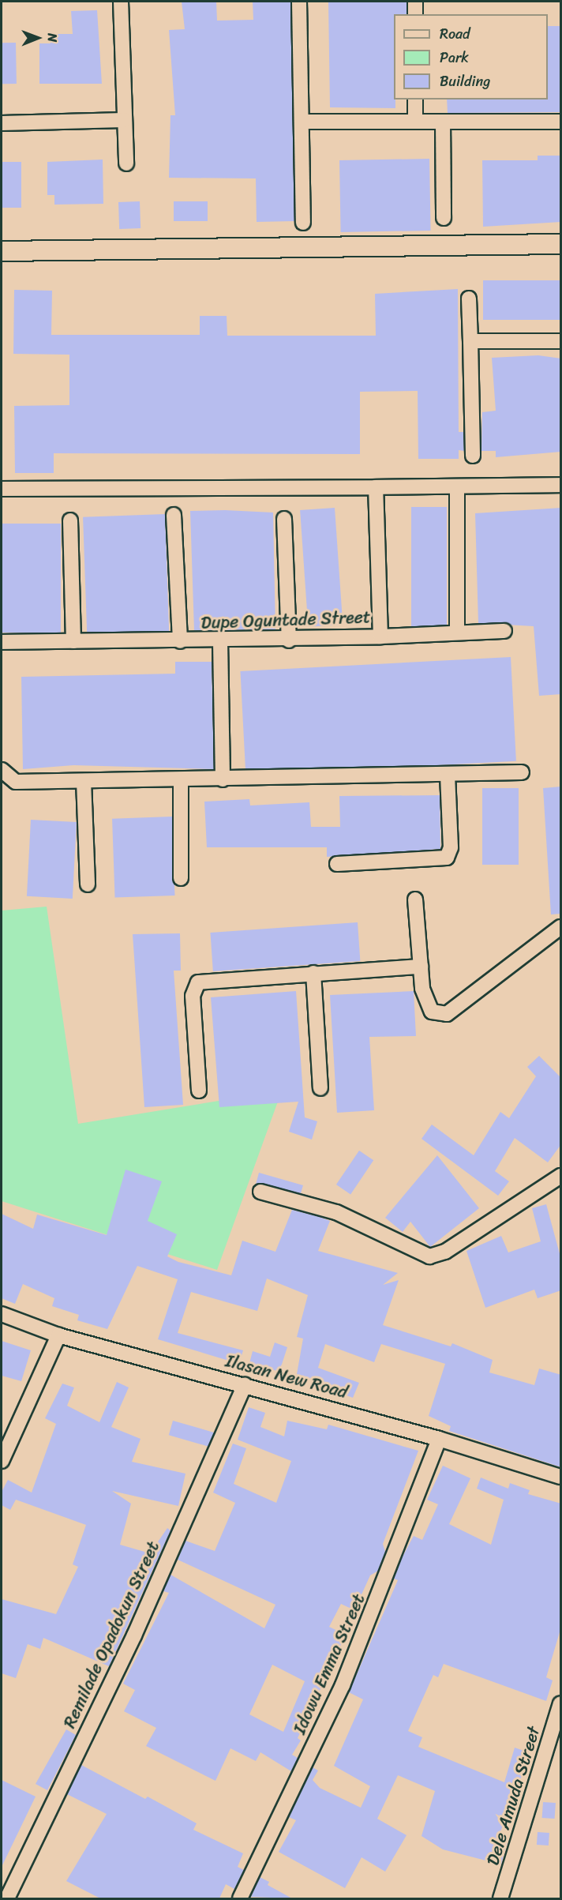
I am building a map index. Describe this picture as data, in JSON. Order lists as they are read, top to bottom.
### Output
{
  "streets": {
    "street": [
      "Dupe Oguntade Street",
      "Ilasan New Road",
      "Remilade Opadokun Street",
      "Idowu Emma Street",
      "Dele Amuda Street"
    ]
  },
  "crossings": [
    ["Ilasan New Road", "Remilade Opadokun Street"],
    ["Ilasan New Road", "Idowu Emma Street"]
  ],
  "legend": ["Road", "Park", "Building"],
  "north": "right"
}
